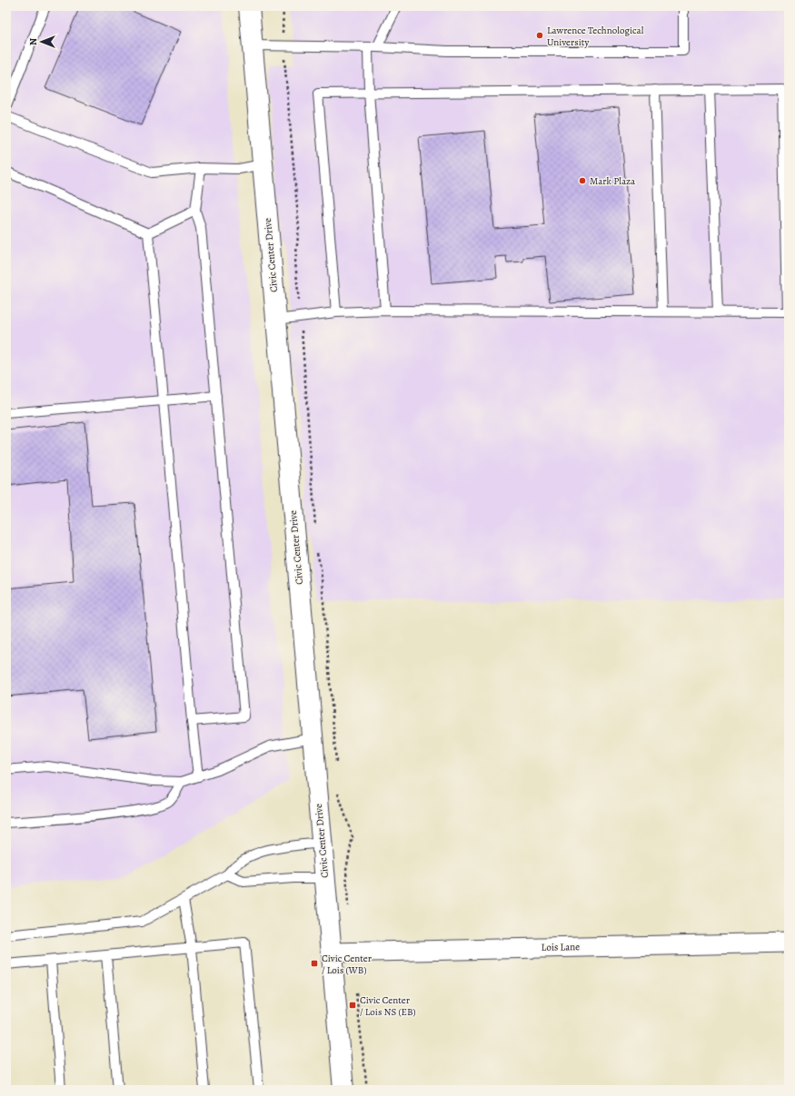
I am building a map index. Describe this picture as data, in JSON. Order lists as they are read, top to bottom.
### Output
{
  "streets": {
    "street": ["Civic Center Drive", "Lois Lane"]
  },
  "crossings": [
    ["Civic Center Drive", "Lois Lane"]
  ],
  "places": {
    "other": ["Lawrence Technological University", "Mark Plaza"],
    "transit": ["Civic Center / Lois (WB)", "Civic Center / Lois NS (EB)"]
  },
  "north": "left"
}
